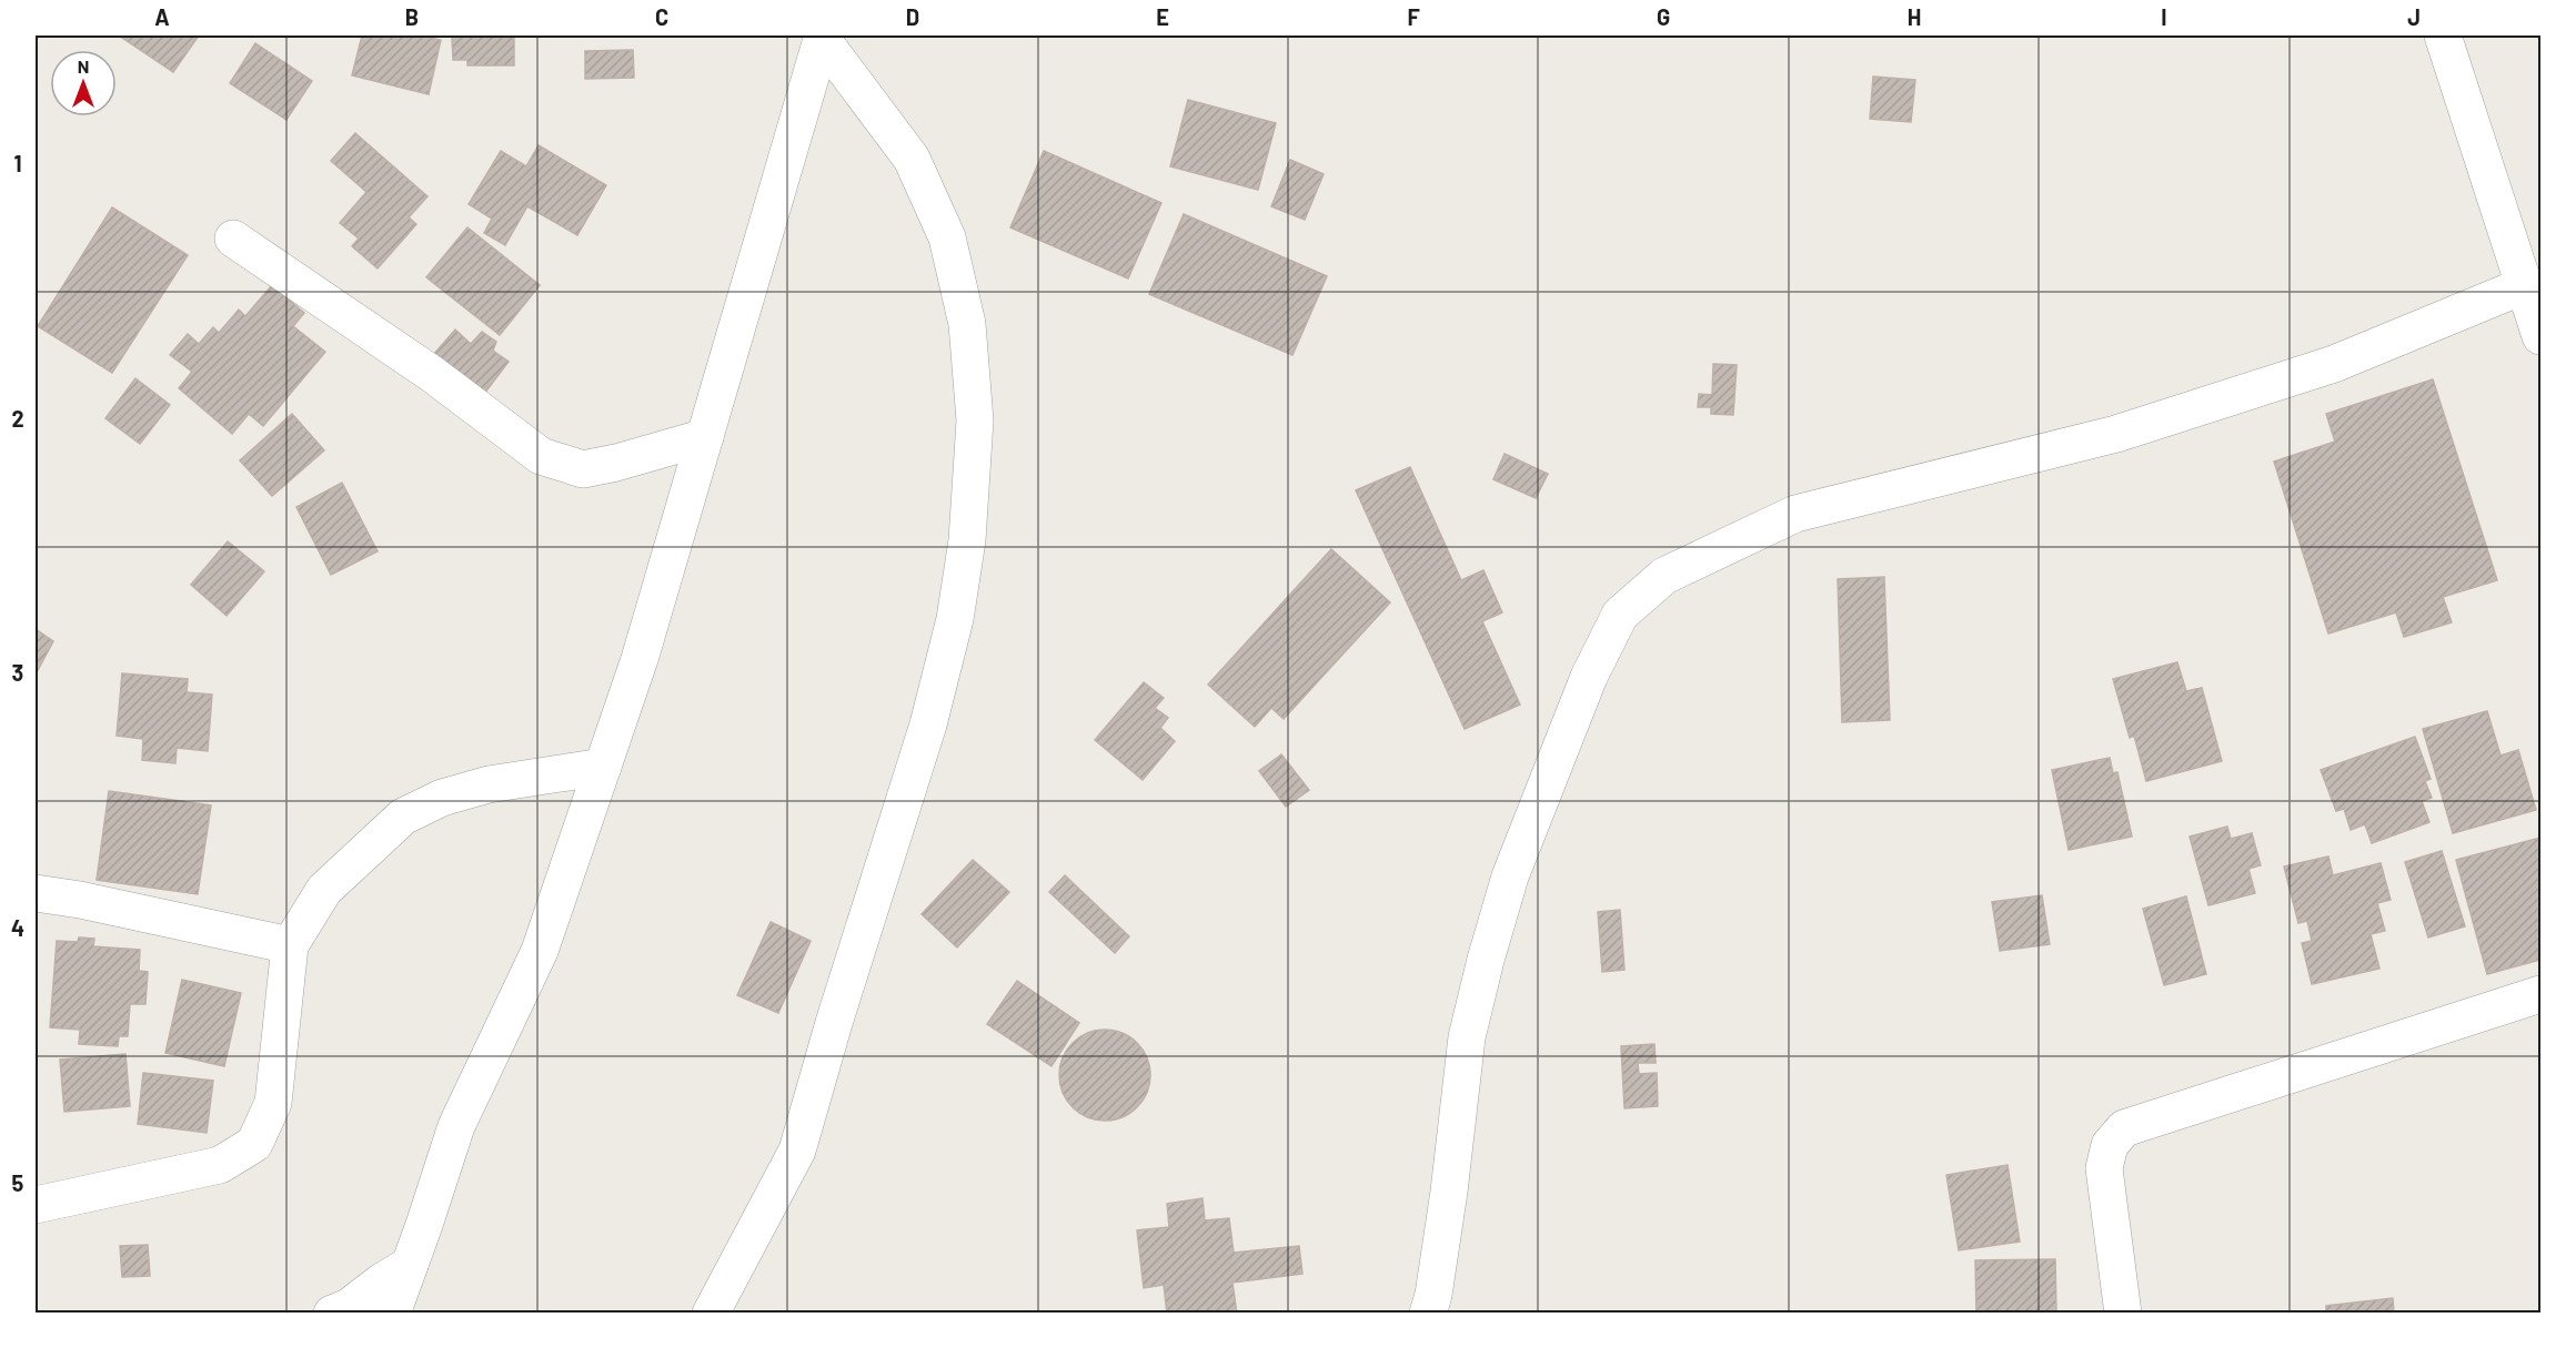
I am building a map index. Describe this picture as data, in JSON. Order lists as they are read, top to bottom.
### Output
{
  "north": "top",
  "grid": {
    "columns": [
      "A",
      "B",
      "C",
      "D",
      "E",
      "F",
      "G",
      "H",
      "I",
      "J"
    ],
    "rows": [
      "1",
      "2",
      "3",
      "4",
      "5"
    ]
  }
}
